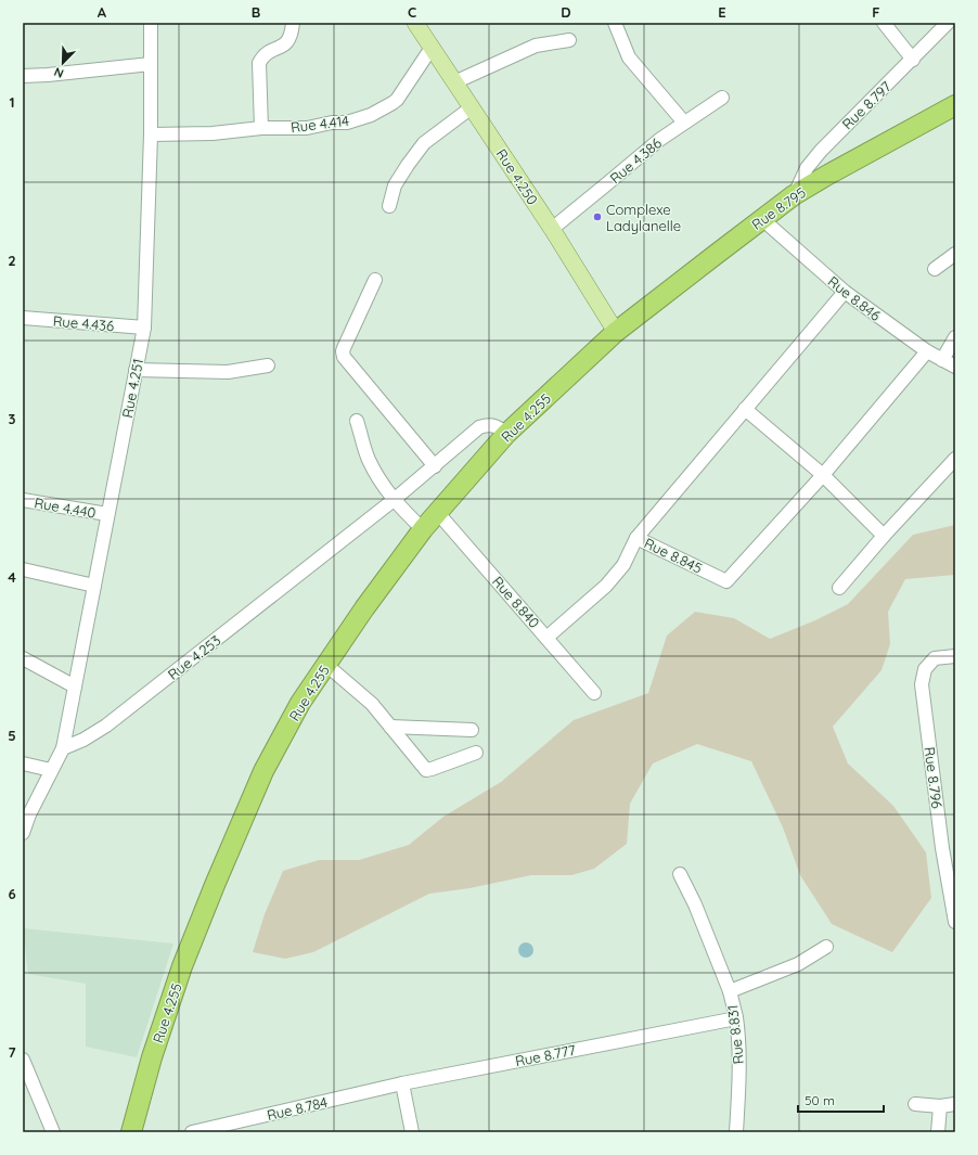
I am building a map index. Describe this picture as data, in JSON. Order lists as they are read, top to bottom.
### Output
{
  "streets": {
    "highway": ["Rue 8.795", "Rue 4.255"],
    "main road": ["Rue 4.250"],
    "street": [
      "Rue 8.797",
      "Rue 4.414",
      "Rue 4.386",
      "Rue 8.846",
      "Rue 4.436",
      "Rue 4.251",
      "Rue 4.440",
      "Rue 8.845",
      "Rue 8.840",
      "Rue 4.253",
      "Rue 8.796",
      "Rue 8.831",
      "Rue 8.777",
      "Rue 8.784"
    ]
  },
  "crossings": [
    ["Rue 8.797", "Rue 8.795"],
    ["Rue 4.414", "Rue 4.250"],
    ["Rue 4.414", "Rue 4.251"],
    ["Rue 4.386", "Rue 4.250"],
    ["Rue 4.250", "Rue 8.795"],
    ["Rue 4.250", "Rue 4.255"],
    ["Rue 8.795", "Rue 8.846"],
    ["Rue 8.795", "Rue 4.255"],
    ["Rue 8.846", "Rue 8.845"],
    ["Rue 4.436", "Rue 4.251"],
    ["Rue 4.251", "Rue 4.440"],
    ["Rue 4.251", "Rue 4.253"],
    ["Rue 4.255", "Rue 8.840"],
    ["Rue 4.255", "Rue 4.253"],
    ["Rue 8.831", "Rue 8.777"],
    ["Rue 8.777", "Rue 8.784"]
  ],
  "places": ["Complexe Ladylanelle"],
  "scale_bar": "50 m",
  "north": "bottom left",
  "grid": {
    "columns": [
      "A",
      "B",
      "C",
      "D",
      "E",
      "F"
    ],
    "rows": [
      "1",
      "2",
      "3",
      "4",
      "5",
      "6",
      "7"
    ]
  }
}
